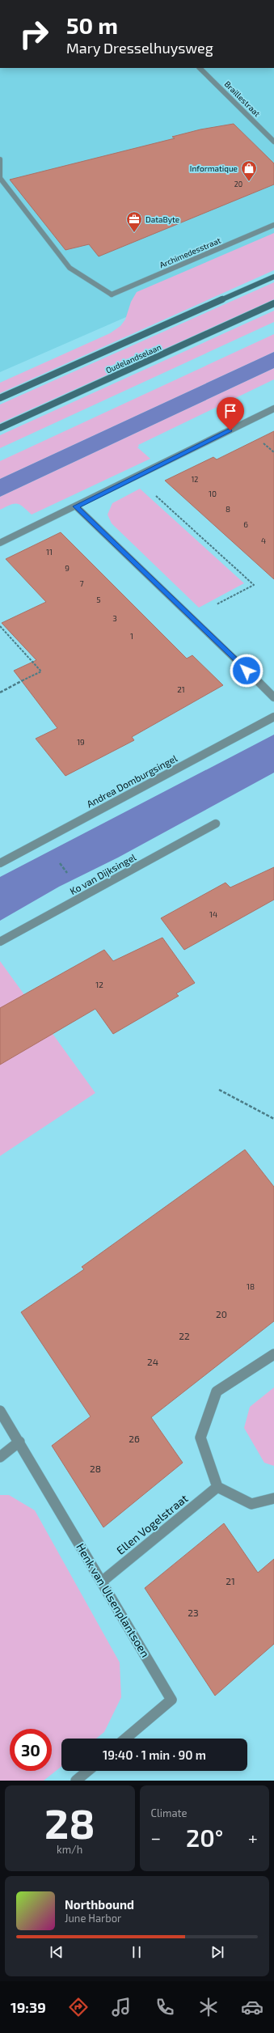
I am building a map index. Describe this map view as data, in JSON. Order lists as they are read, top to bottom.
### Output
{
  "streets": {
    "main road": ["Oudelandselaan"],
    "street": [
      "Braillestraat",
      "Archimedesstraat",
      "Andrea Domburgsingel",
      "Ko van Dijksingel",
      "Ellen Vogelstraat",
      "Henk van Ulsenplantsoen"
    ]
  },
  "crossings": [
    ["Ellen Vogelstraat", "Henk van Ulsenplantsoen"]
  ],
  "places": {
    "shop": ["Informatique"],
    "office": ["DataByte"]
  },
  "house_numbers": [
    "20",
    "12",
    "10",
    "8",
    "6",
    "4",
    "11",
    "9",
    "7",
    "5",
    "3",
    "1",
    "21",
    "19",
    "14",
    "12",
    "18",
    "20",
    "22",
    "24",
    "26",
    "28",
    "21",
    "23"
  ],
  "page": {
    "turn": ["50 m", "Mary Dresselhuysweg"],
    "limit": "30",
    "trip": "19:40 · 1 min · 90 m",
    "tile": [
      ["28", "km/h"],
      "Climate"
    ],
    "heat": ["−", "20°", "+"],
    "song": ["Northbound", "June Harbor"],
    "tabs": "19:39"
  }
}
